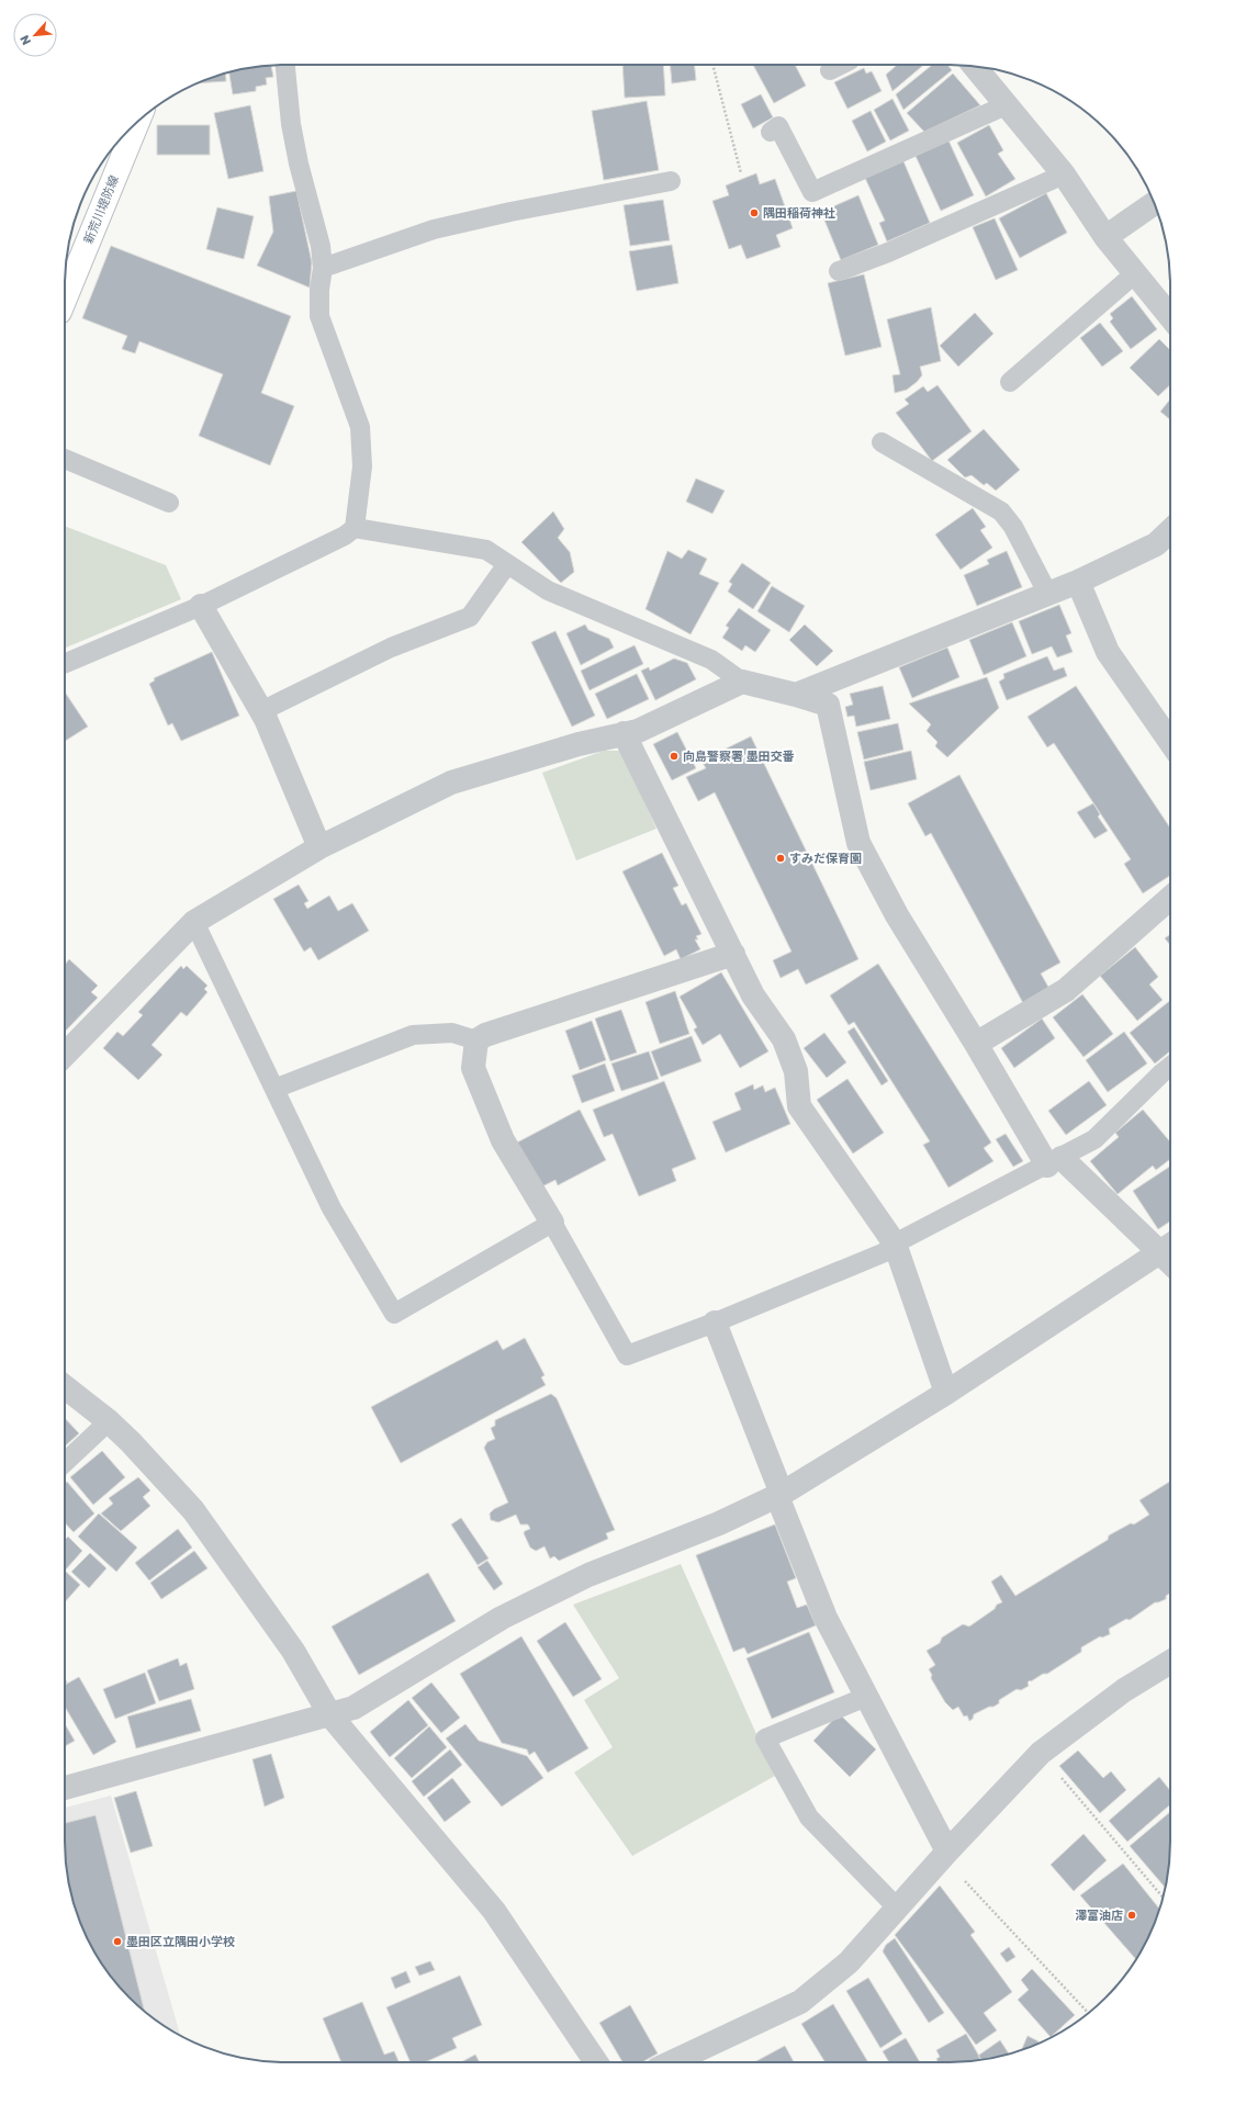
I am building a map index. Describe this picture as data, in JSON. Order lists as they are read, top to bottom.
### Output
{
  "streets": {
    "main road": ["新荒川堤防線"]
  },
  "places": [
    "隅田稲荷神社",
    "向島警察署 墨田交番",
    "すみだ保育園",
    "澤富油店",
    "墨田区立隅田小学校"
  ],
  "north": "bottom left"
}
